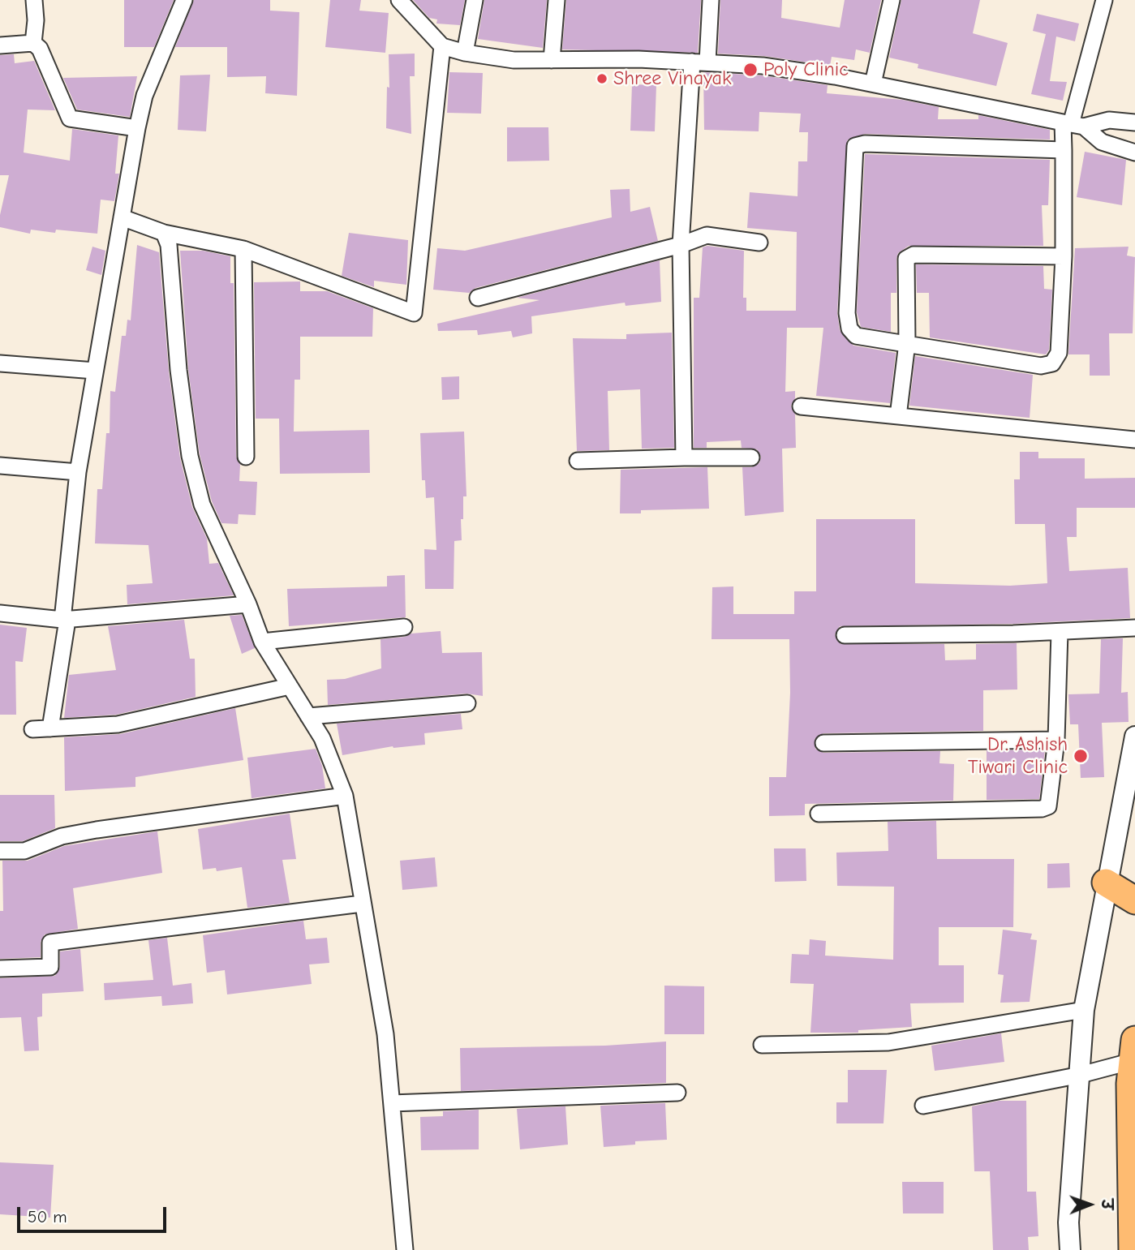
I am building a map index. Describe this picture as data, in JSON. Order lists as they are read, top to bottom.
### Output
{
  "places": ["Poly Clinic", "Shree Vinayak", "Dr. Ashish Tiwari Clinic"],
  "scale_bar": "50 m",
  "north": "right"
}
